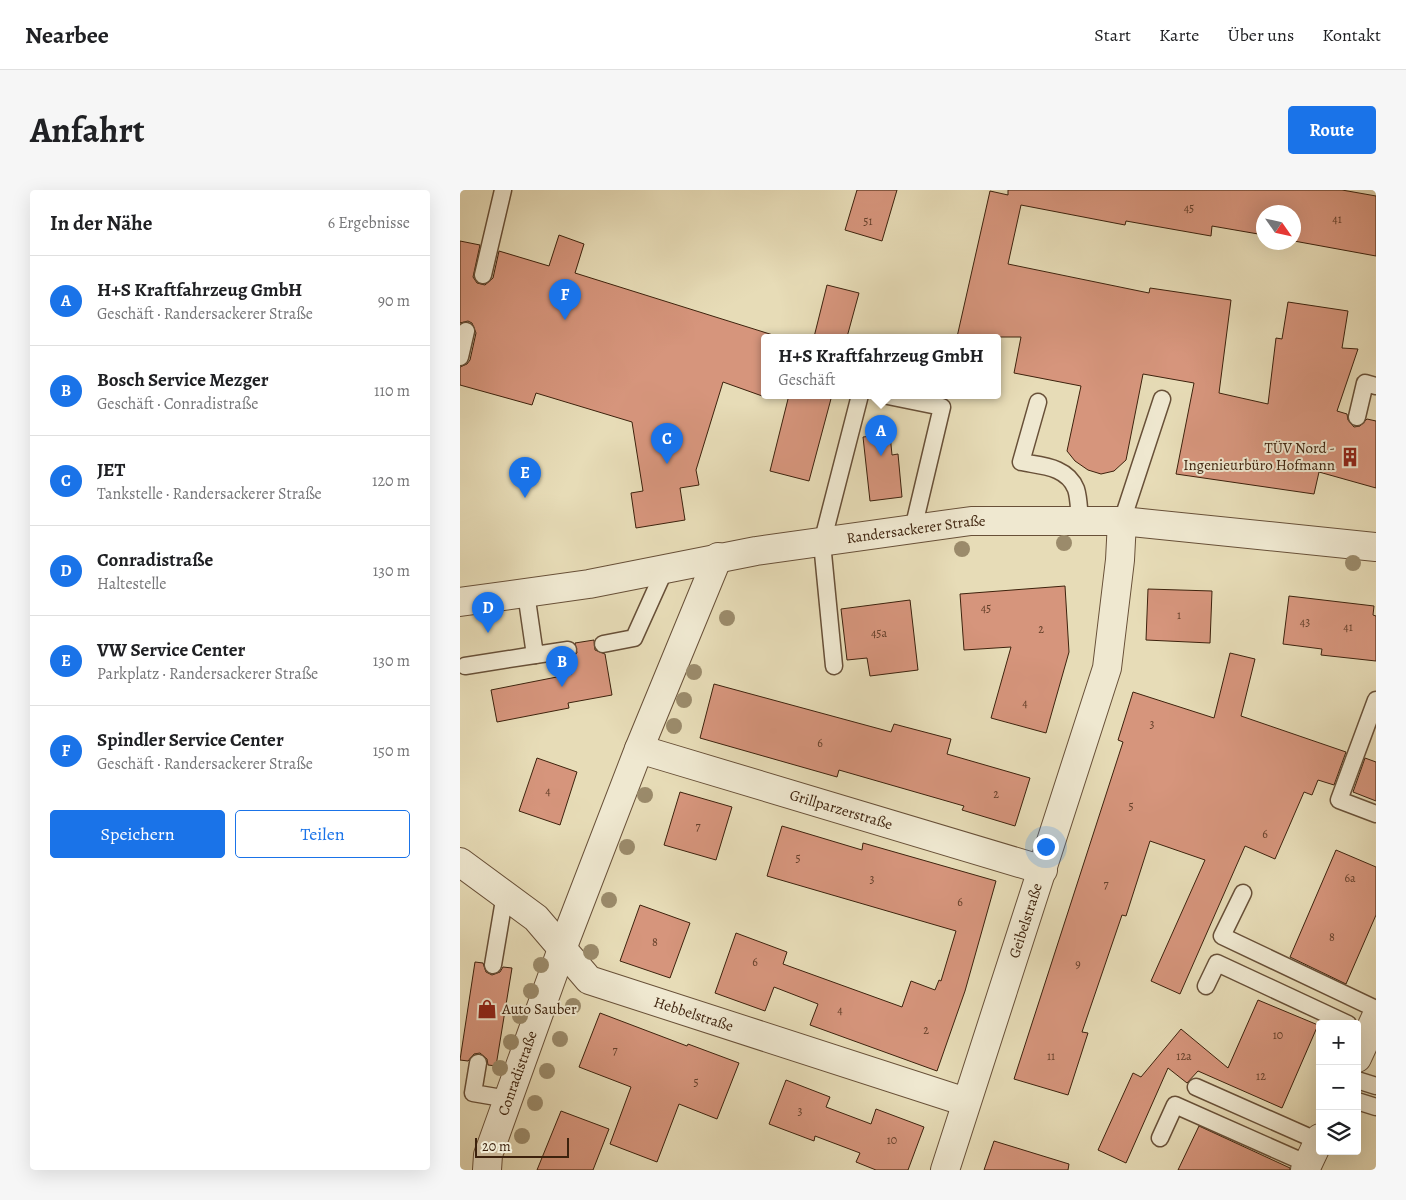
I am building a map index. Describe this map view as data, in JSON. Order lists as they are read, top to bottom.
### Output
{
  "streets": {
    "street": [
      "Randersackerer Straße",
      "Grillparzerstraße",
      "Geibelstraße",
      "Hebbelstraße",
      "Conradistraße"
    ]
  },
  "crossings": [
    ["Randersackerer Straße", "Geibelstraße"],
    ["Randersackerer Straße", "Conradistraße"],
    ["Grillparzerstraße", "Geibelstraße"],
    ["Grillparzerstraße", "Conradistraße"],
    ["Geibelstraße", "Hebbelstraße"],
    ["Hebbelstraße", "Conradistraße"]
  ],
  "places": {
    "building": ["TÜV Nord - Ingenieurbüro Hofmann"],
    "shop": ["Auto Sauber"]
  },
  "house_numbers": [
    "45",
    "41",
    "51",
    "45",
    "1",
    "43",
    "41",
    "2",
    "45a",
    "4",
    "3",
    "6",
    "4",
    "2",
    "5",
    "7",
    "6",
    "5",
    "6a",
    "3",
    "7",
    "6",
    "8",
    "8",
    "6",
    "9",
    "4",
    "2",
    "10",
    "7",
    "11",
    "12a",
    "12",
    "5",
    "3",
    "10"
  ],
  "scale_bar": "20 m",
  "north": "bottom right",
  "page": {
    "header": "Nearbee",
    "nav": [
      "Start",
      "Karte",
      "Über uns",
      "Kontakt"
    ],
    "title": "Anfahrt",
    "buttons": [
      "Route",
      ["Speichern", "Teilen"]
    ],
    "heading": ["In der Nähe", "6 Ergebnisse"],
    "list": [
      {
        "mark": "A",
        "name": "H+S Kraftfahrzeug GmbH",
        "note": "Geschäft · Randersackerer Straße",
        "value": "90 m"
      },
      {
        "mark": "B",
        "name": "Bosch Service Mezger",
        "note": "Geschäft · Conradistraße",
        "value": "110 m"
      },
      {
        "mark": "C",
        "name": "JET",
        "note": "Tankstelle · Randersackerer Straße",
        "value": "120 m"
      },
      {
        "mark": "D",
        "name": "Conradistraße",
        "note": "Haltestelle",
        "value": "130 m"
      },
      {
        "mark": "E",
        "name": "VW Service Center",
        "note": "Parkplatz · Randersackerer Straße",
        "value": "130 m"
      },
      {
        "mark": "F",
        "name": "Spindler Service Center",
        "note": "Geschäft · Randersackerer Straße",
        "value": "150 m"
      }
    ],
    "pins": [
      "F",
      "A",
      "C",
      "E",
      "D",
      "B"
    ],
    "popup": ["H+S Kraftfahrzeug GmbH", "Geschäft"],
    "map_buttons": ["+", "−"],
    "scale": "20 m"
  }
}
